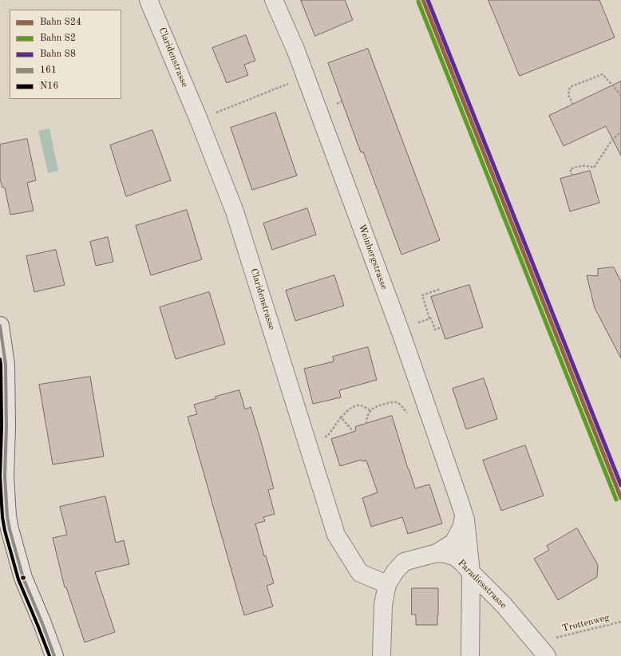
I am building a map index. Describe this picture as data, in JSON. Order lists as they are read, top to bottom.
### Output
{
  "streets": {
    "street": ["Claridenstrasse", "Weinbergstrasse", "Paradiesstrasse"],
    "path": ["Trottenweg"]
  },
  "crossings": [
    ["Claridenstrasse", "Paradiesstrasse"],
    ["Weinbergstrasse", "Paradiesstrasse"]
  ],
  "lines": [
    "rail line S24",
    "rail line S8",
    "rail line S2",
    "transit line 161",
    "transit line N16"
  ],
  "legend": [
    "Bahn S24",
    "Bahn S2",
    "Bahn S8",
    "161",
    "N16"
  ]
}
